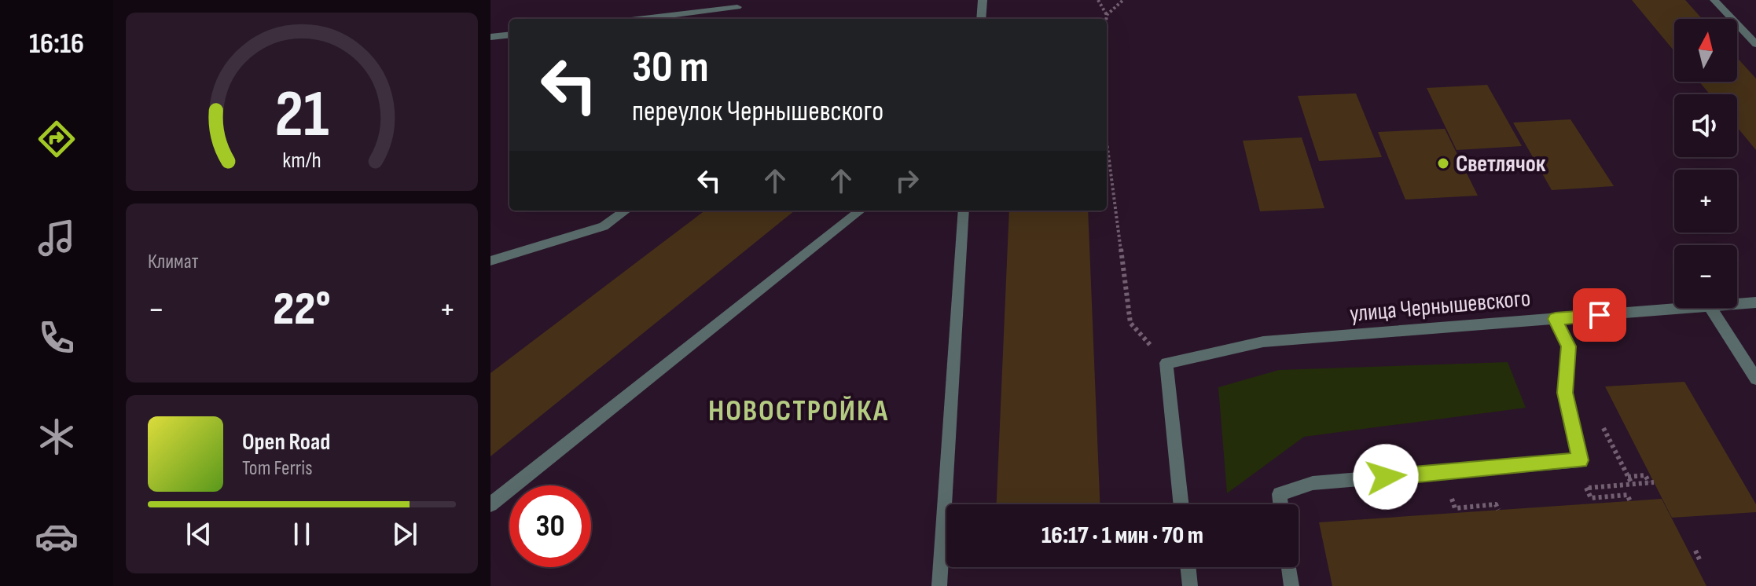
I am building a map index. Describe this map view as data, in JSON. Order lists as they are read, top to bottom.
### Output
{
  "streets": {
    "street": ["улица Чернышевского"]
  },
  "districts": ["НОВОСТРОЙКА"],
  "places": ["Светлячок"],
  "north": "top",
  "page": {
    "tabs": "16:16",
    "map_buttons": ["+", "−"],
    "turn": ["30 m", "переулок Чернышевского"],
    "tile": "Климат",
    "heat": ["−", "22°", "+"],
    "song": ["Open Road", "Tom Ferris"],
    "limit": "30",
    "trip": "16:17 · 1 мин · 70 m",
    "gauge": ["21", "km/h"]
  }
}
